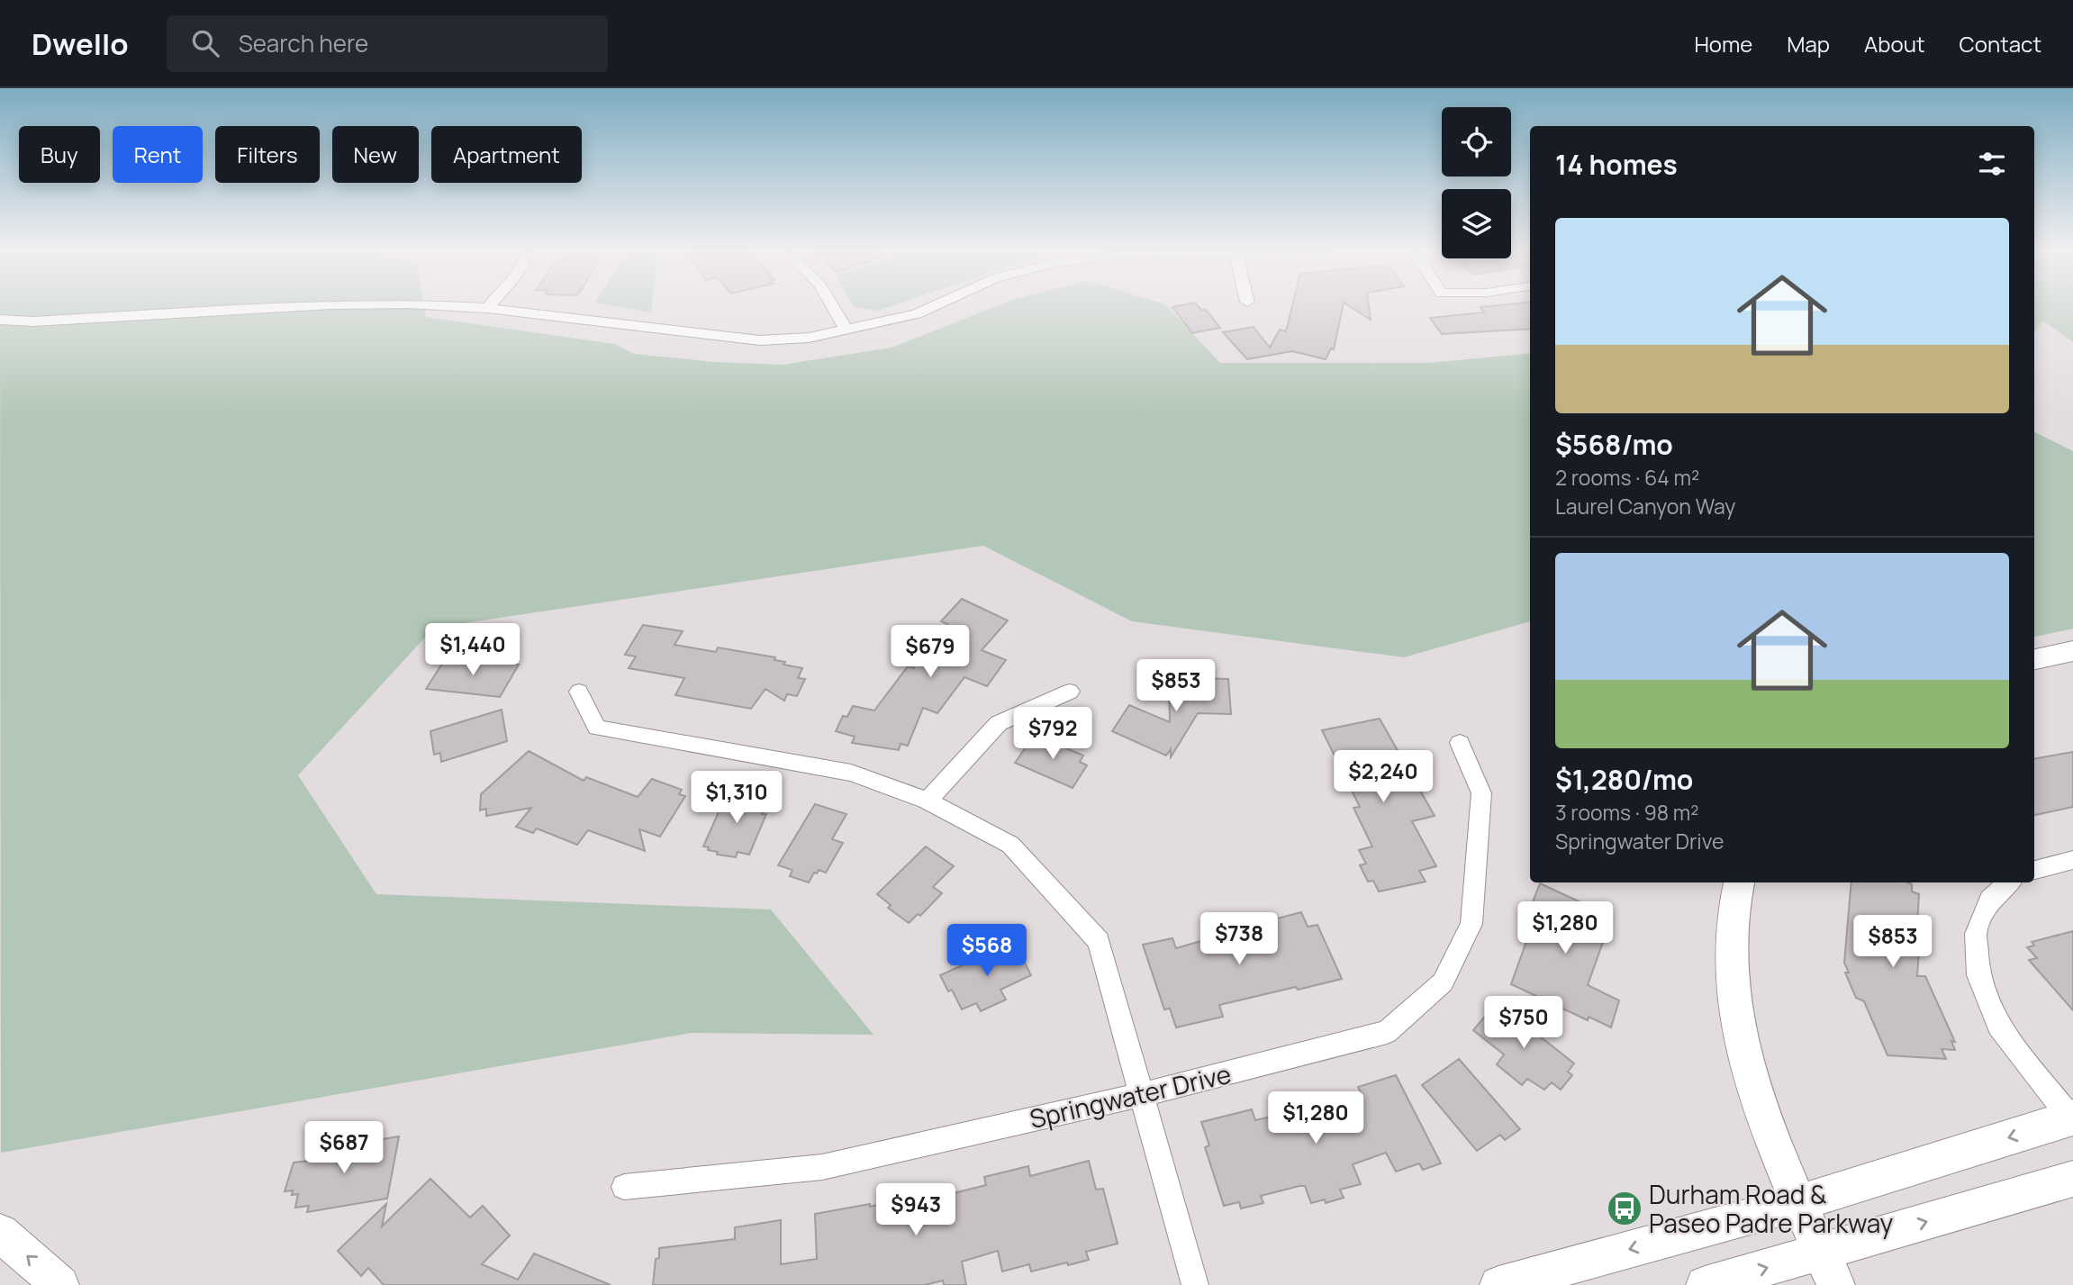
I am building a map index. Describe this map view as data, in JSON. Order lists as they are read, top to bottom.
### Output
{
  "streets": {
    "street": ["Springwater Drive"]
  },
  "places": {
    "bus stop": ["Durham Road & Paseo Padre Parkway"]
  },
  "page": {
    "header": "Dwello",
    "search": "Search here",
    "nav": [
      "Home",
      "Map",
      "About",
      "Contact"
    ],
    "chip": [
      "Buy",
      "Rent",
      "Filters",
      "New",
      "Apartment"
    ],
    "heading": "14 homes",
    "list": [
      {
        "name": "$568/mo",
        "note": "2 rooms · 64 m² · Laurel Canyon Way"
      },
      {
        "name": "$1,280/mo",
        "note": "3 rooms · 98 m² · Springwater Drive"
      }
    ],
    "price": [
      "$1,440",
      "$679",
      "$853",
      "$792",
      "$2,240",
      "$1,310",
      "$1,280",
      "$738",
      "$853",
      "$568",
      "$750",
      "$1,280",
      "$687",
      "$943"
    ]
  }
}
